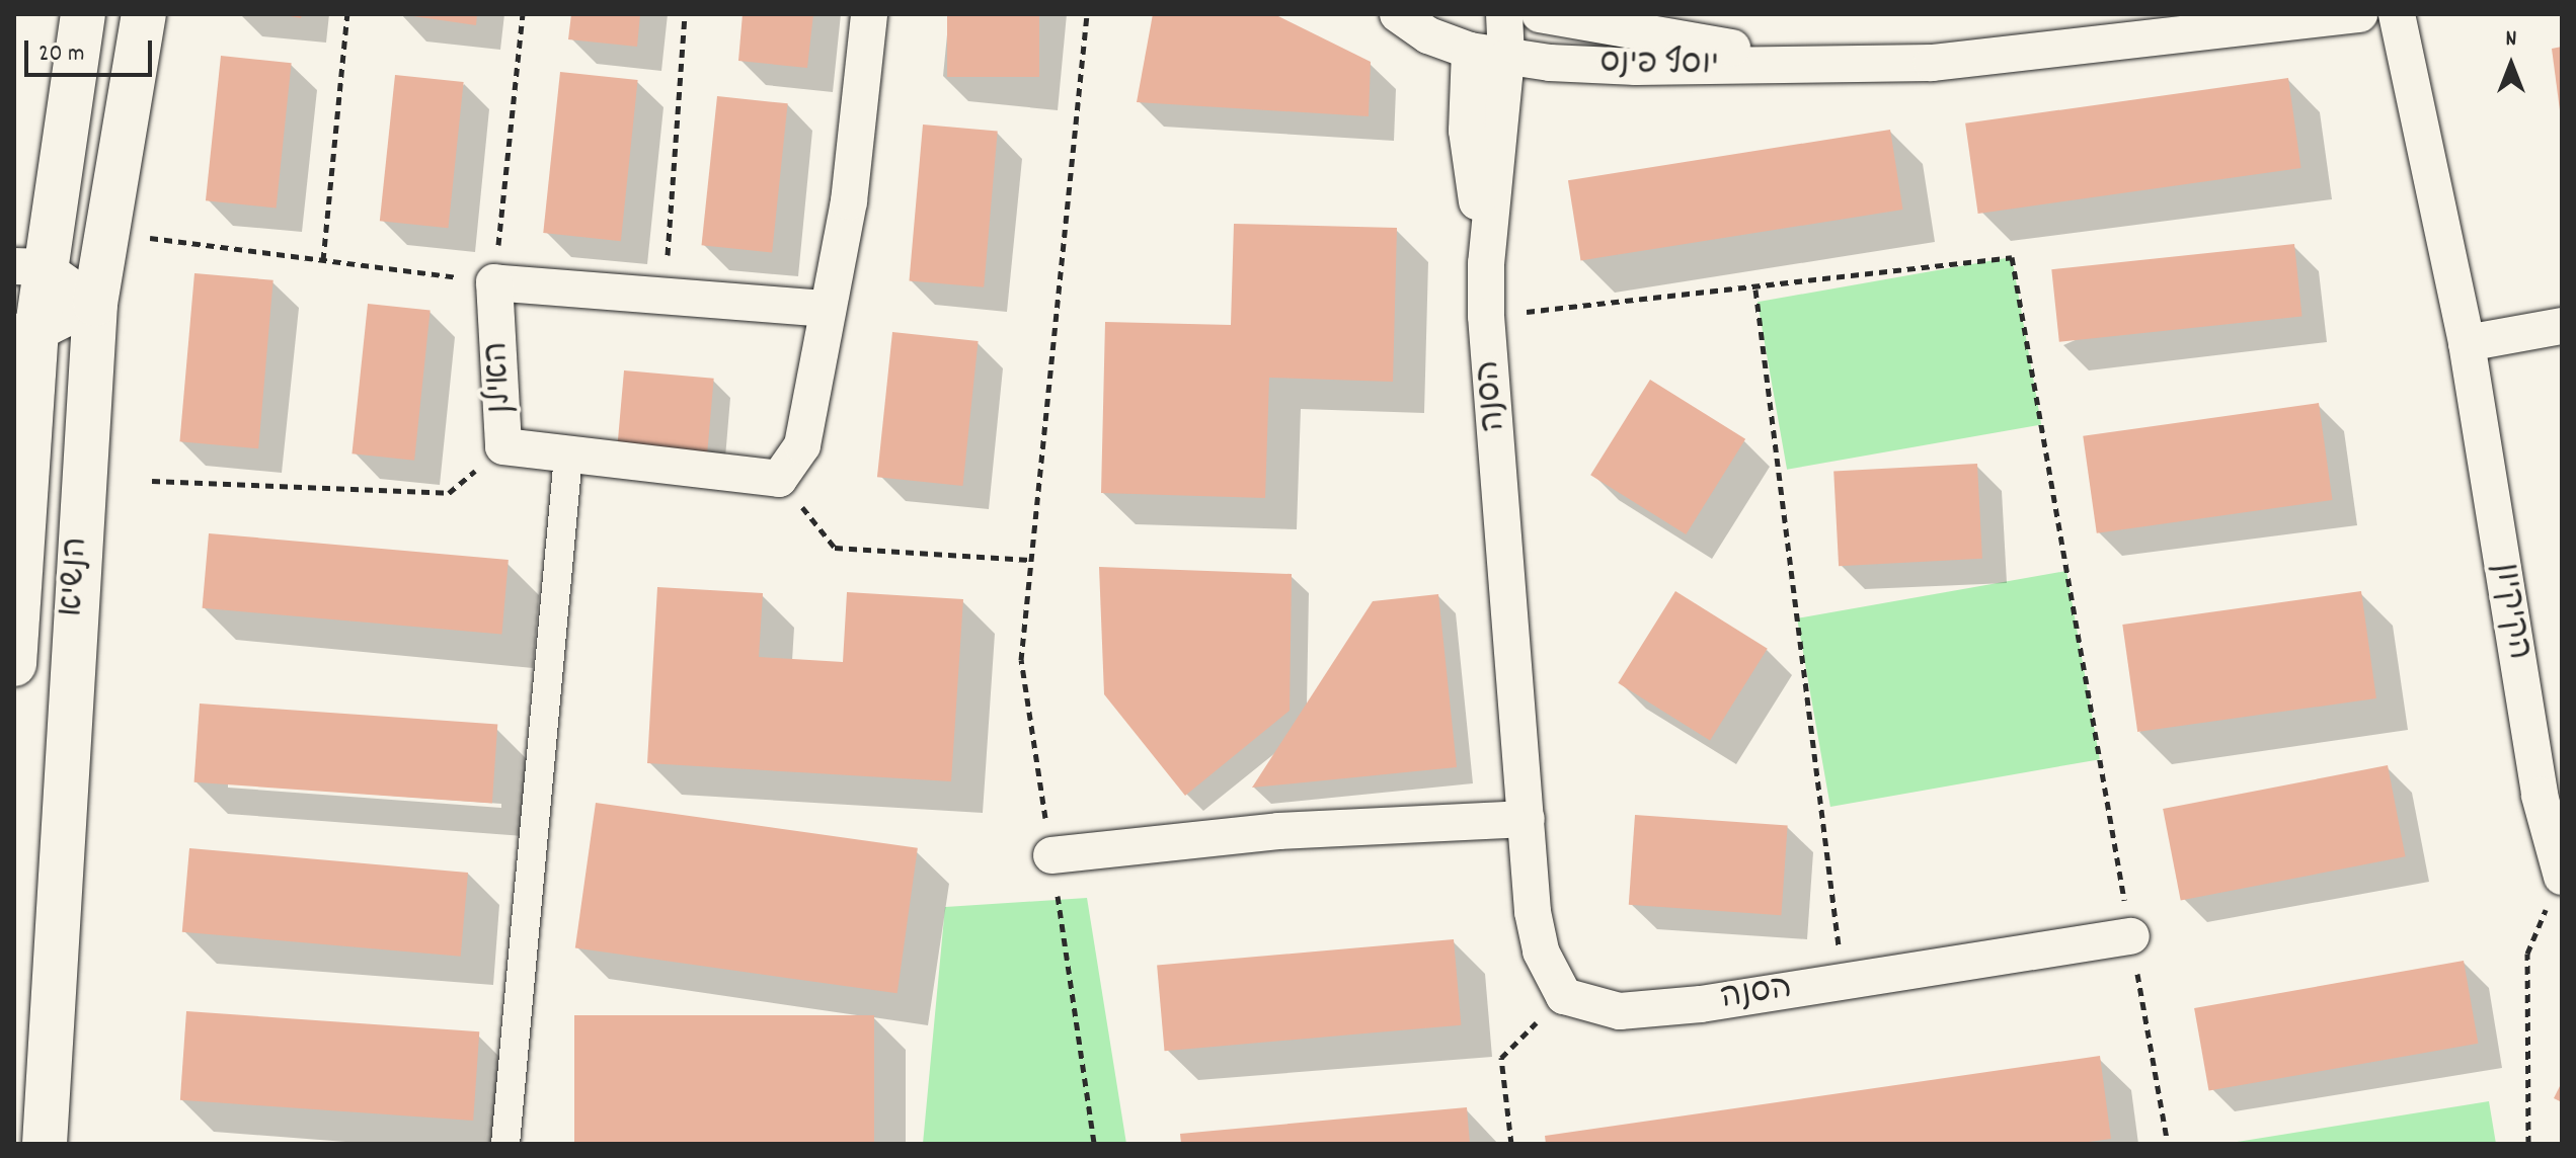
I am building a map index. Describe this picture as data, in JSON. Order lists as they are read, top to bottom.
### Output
{
  "streets": {
    "street": [
      "יוסף פינס",
      "האילן",
      "הסנה",
      "הנשיא",
      "הקיקיון"
    ]
  },
  "crossings": [
    ["יוסף פינס", "הסנה"]
  ],
  "scale_bar": "20 m",
  "north": "top"
}
